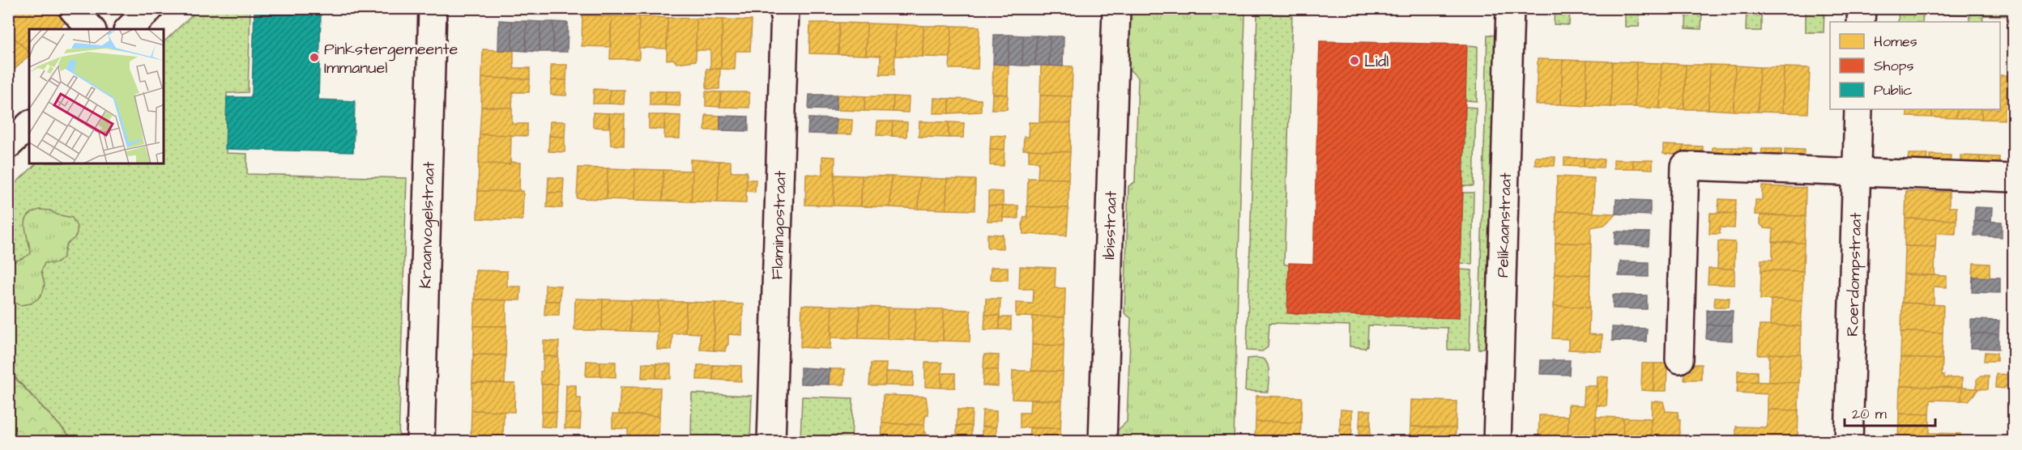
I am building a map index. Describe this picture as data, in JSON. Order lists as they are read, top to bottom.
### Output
{
  "streets": {
    "street": [
      "Kraanvogelstraat",
      "Flamingostraat",
      "Ibisstraat",
      "Pelikaanstraat",
      "Roerdompstraat"
    ]
  },
  "places": ["Pinkstergemeente Immanuel", "Lidl"],
  "legend": ["Homes", "Shops", "Public"],
  "scale_bar": "20 m"
}
